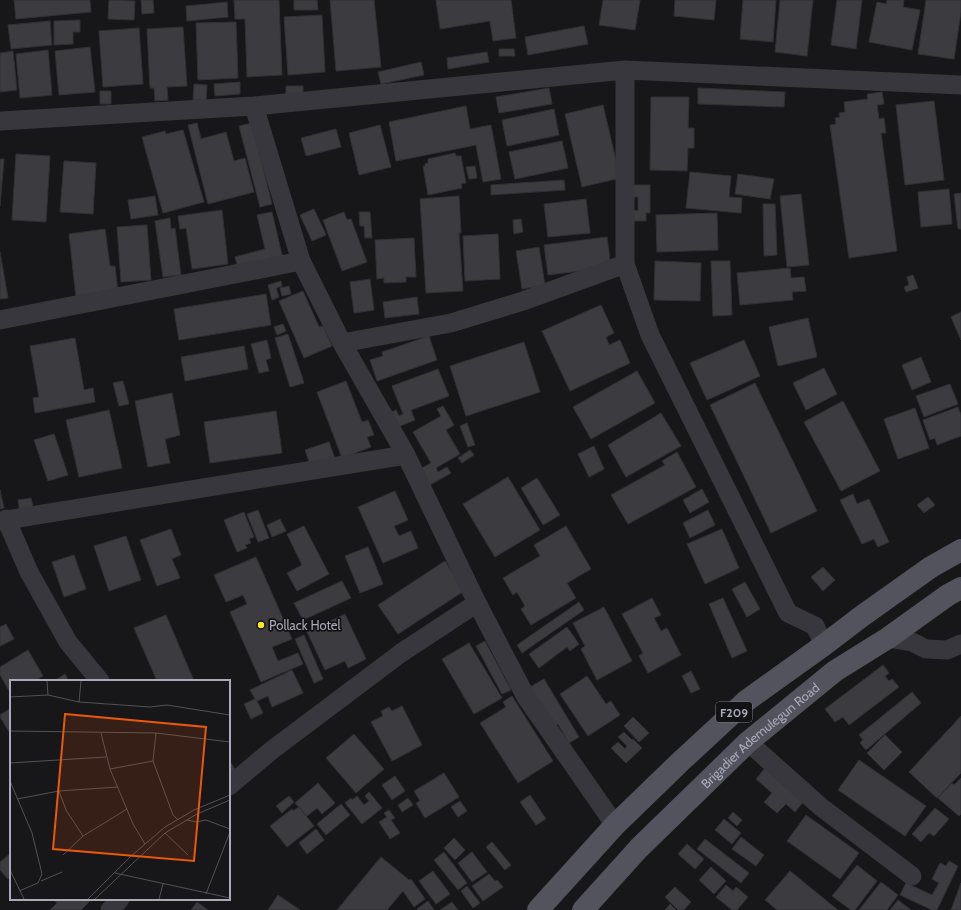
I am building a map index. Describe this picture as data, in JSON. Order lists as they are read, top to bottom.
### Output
{
  "streets": {
    "main road": ["F209", "Brigadier Ademulegun Road"]
  },
  "places": ["Pollack Hotel"]
}
